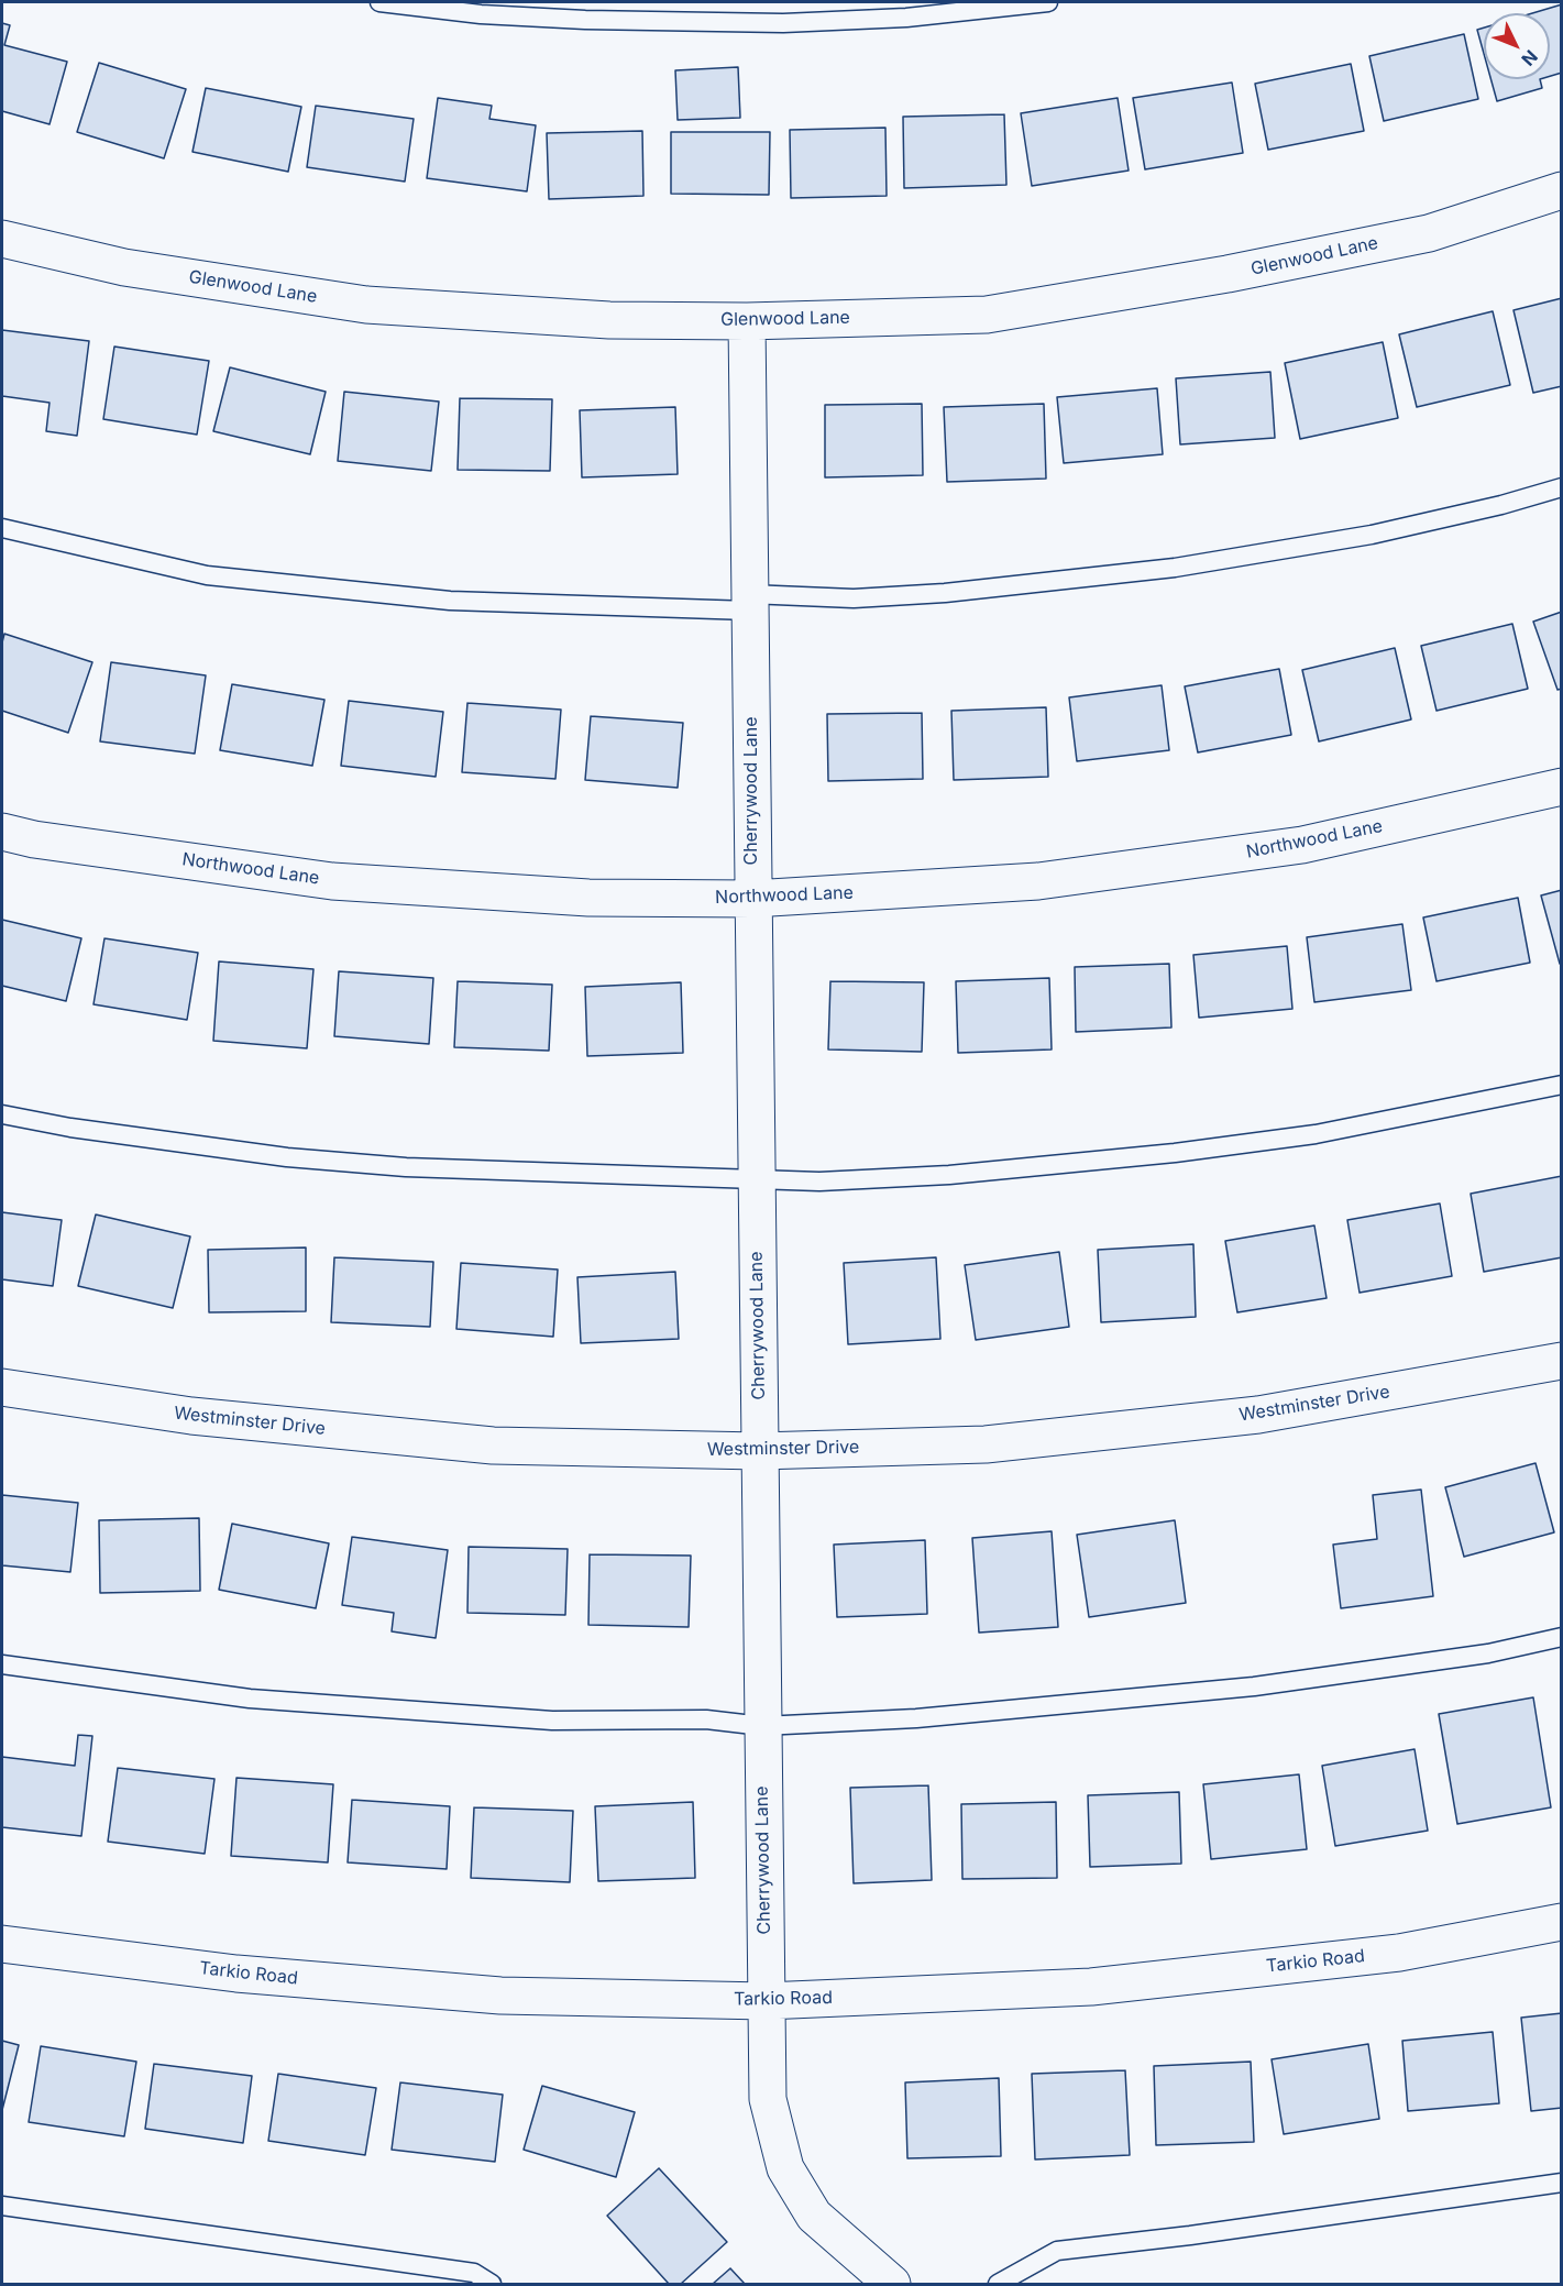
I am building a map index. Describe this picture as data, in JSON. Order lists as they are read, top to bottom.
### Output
{
  "streets": {
    "street": [
      "Glenwood Lane",
      "Cherrywood Lane",
      "Northwood Lane",
      "Westminster Drive",
      "Tarkio Road"
    ]
  },
  "crossings": [
    ["Glenwood Lane", "Cherrywood Lane"],
    ["Cherrywood Lane", "Northwood Lane"],
    ["Cherrywood Lane", "Westminster Drive"],
    ["Cherrywood Lane", "Tarkio Road"]
  ],
  "north": "bottom right"
}
